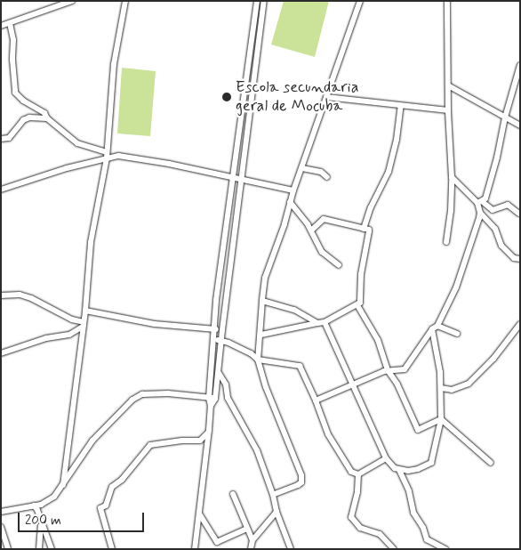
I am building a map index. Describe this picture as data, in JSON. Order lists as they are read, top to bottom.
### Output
{
  "places": ["Escola secundaria geral de Mocuba"],
  "scale_bar": "200 m"
}
